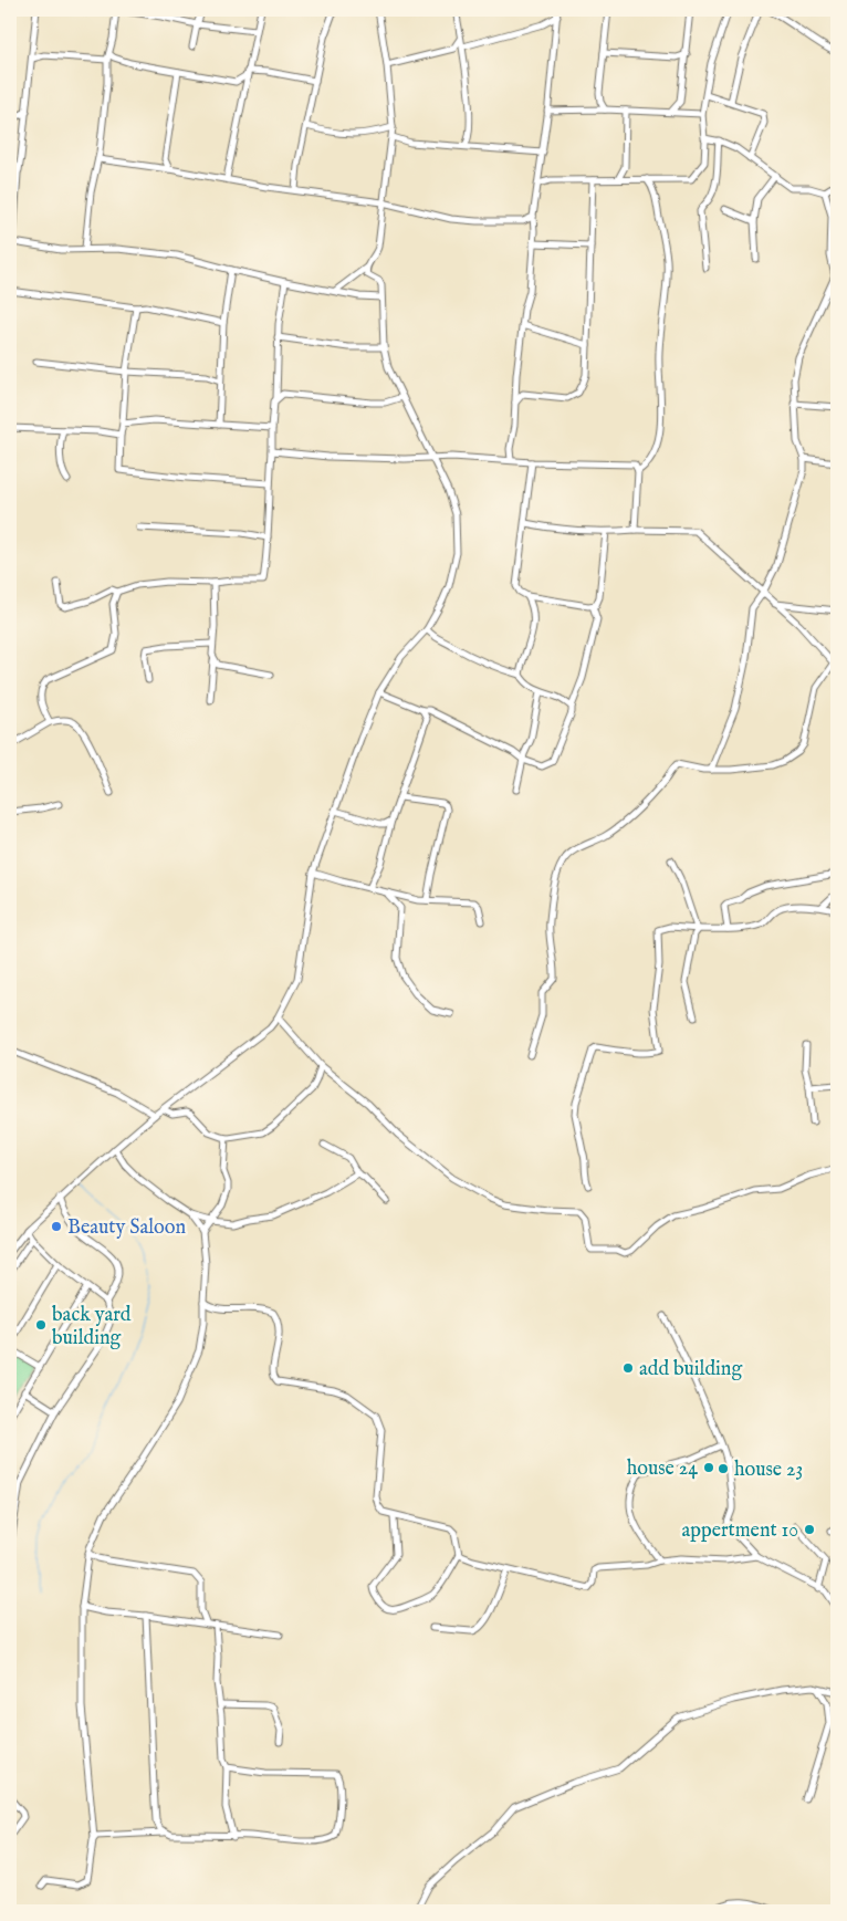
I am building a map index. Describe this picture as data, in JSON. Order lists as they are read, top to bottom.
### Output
{
  "places": [
    "Beauty Saloon",
    "back yard building",
    "add building",
    "house 24",
    "house 23",
    "appertment 10"
  ]
}
